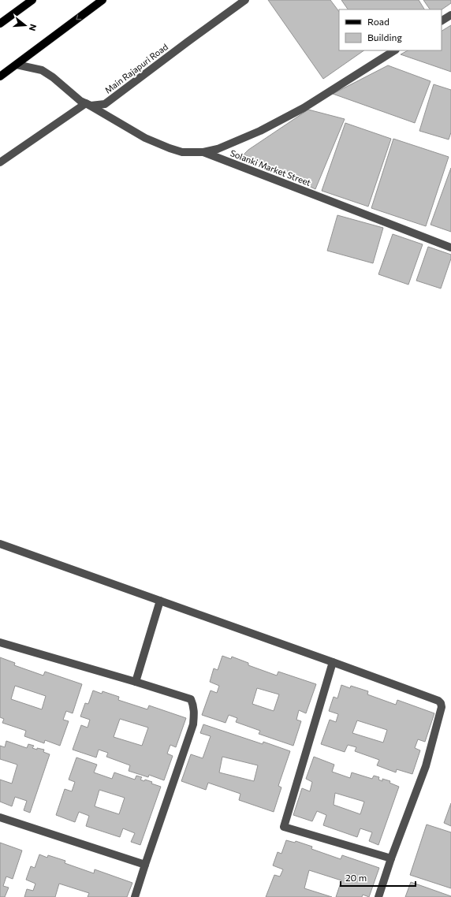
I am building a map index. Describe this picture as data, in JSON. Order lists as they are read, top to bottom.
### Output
{
  "streets": {
    "street": ["Main Rajapuri Road", "Solanki Market Street"]
  },
  "crossings": [
    ["Main Rajapuri Road", "Solanki Market Street"]
  ],
  "legend": ["Road", "Building"],
  "scale_bar": "20 m",
  "north": "right"
}
